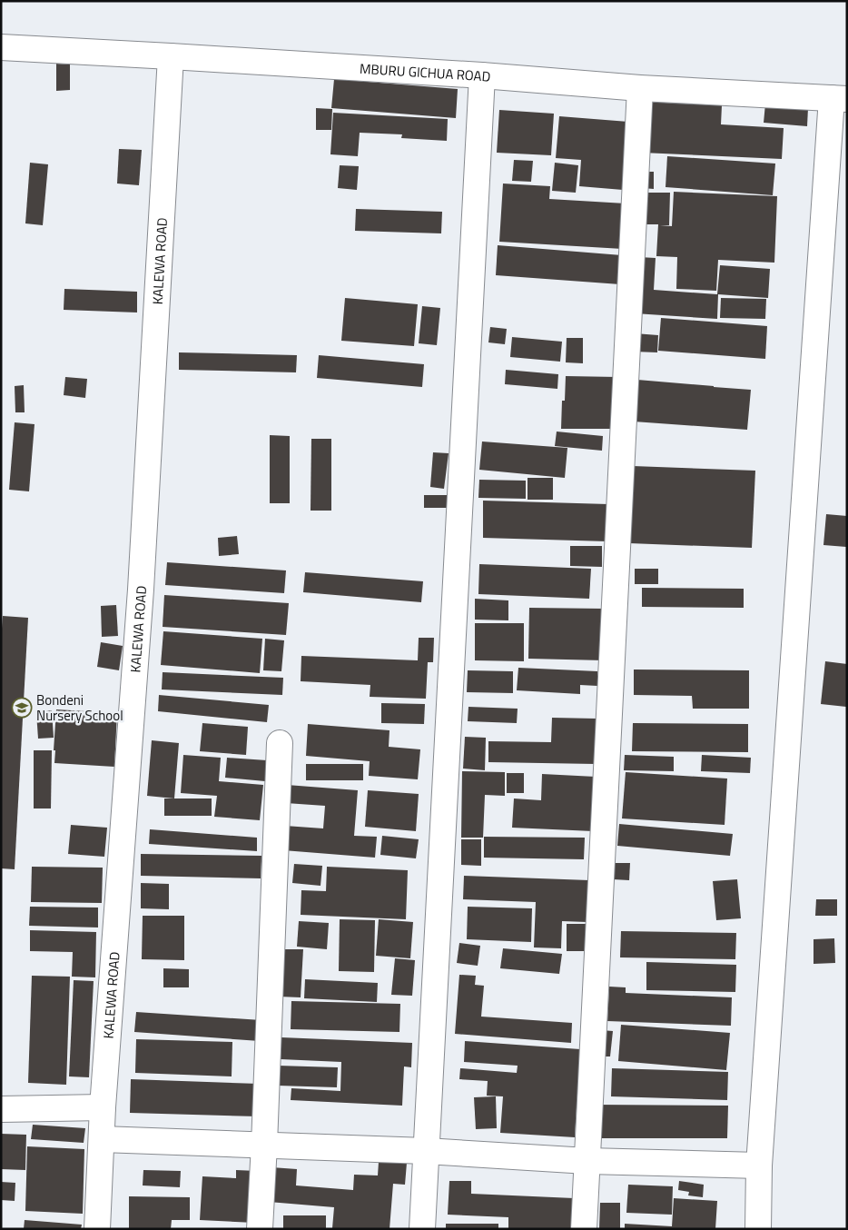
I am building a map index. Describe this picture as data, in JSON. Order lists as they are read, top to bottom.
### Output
{
  "streets": {
    "street": ["MBURU GICHUA ROAD", "KALEWA ROAD"]
  },
  "crossings": [
    ["MBURU GICHUA ROAD", "KALEWA ROAD"]
  ],
  "places": {
    "school or university": ["Bondeni Nursery School"]
  }
}
